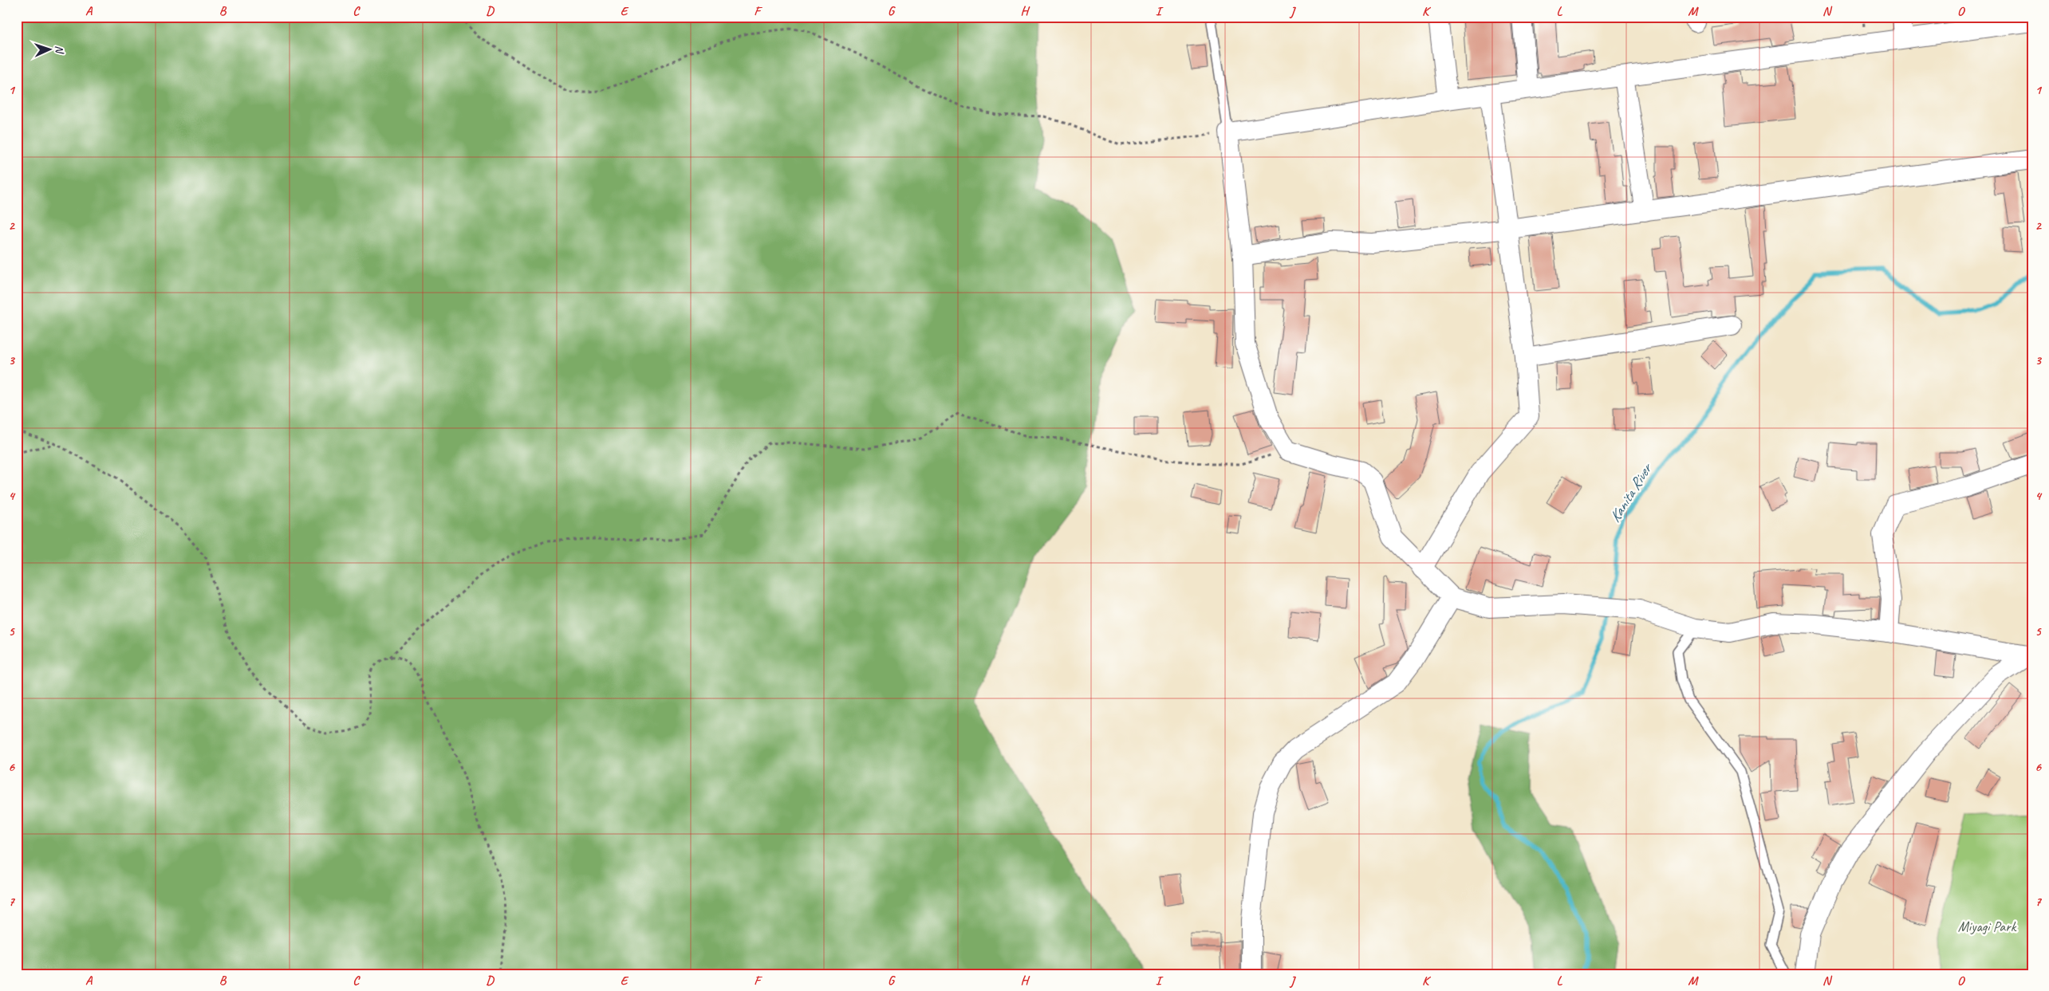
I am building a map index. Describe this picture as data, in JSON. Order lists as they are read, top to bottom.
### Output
{
  "water": ["Kanita River"],
  "parks": ["Miyagi Park"],
  "north": "right",
  "grid": {
    "columns": [
      "A",
      "B",
      "C",
      "D",
      "E",
      "F",
      "G",
      "H",
      "I",
      "J",
      "K",
      "L",
      "M",
      "N",
      "O"
    ],
    "rows": [
      "1",
      "2",
      "3",
      "4",
      "5",
      "6",
      "7"
    ]
  }
}
